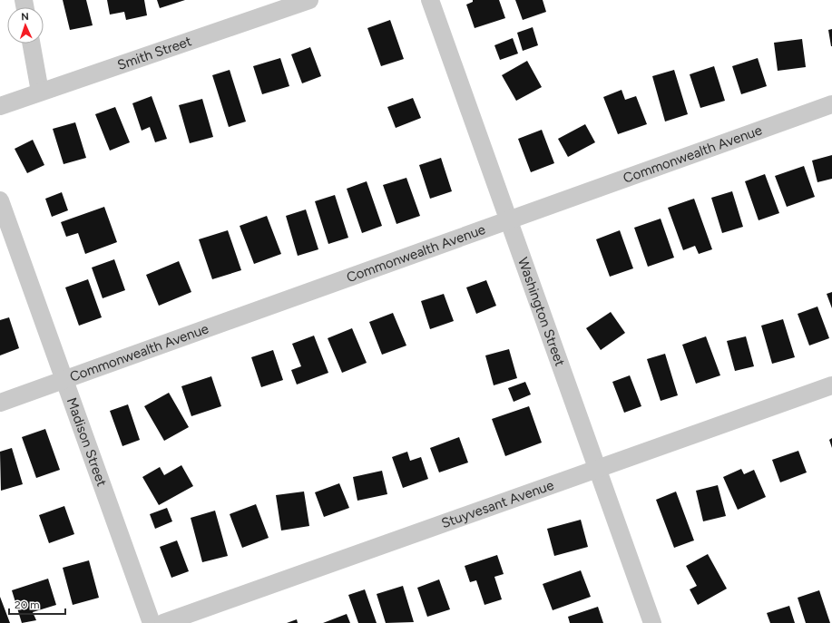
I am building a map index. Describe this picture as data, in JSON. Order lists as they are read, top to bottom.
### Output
{
  "streets": {
    "street": [
      "Smith Street",
      "Commonwealth Avenue",
      "Washington Street",
      "Madison Street",
      "Stuyvesant Avenue"
    ]
  },
  "crossings": [
    ["Commonwealth Avenue", "Washington Street"],
    ["Commonwealth Avenue", "Madison Street"],
    ["Washington Street", "Stuyvesant Avenue"]
  ],
  "scale_bar": "20 m",
  "north": "top"
}
